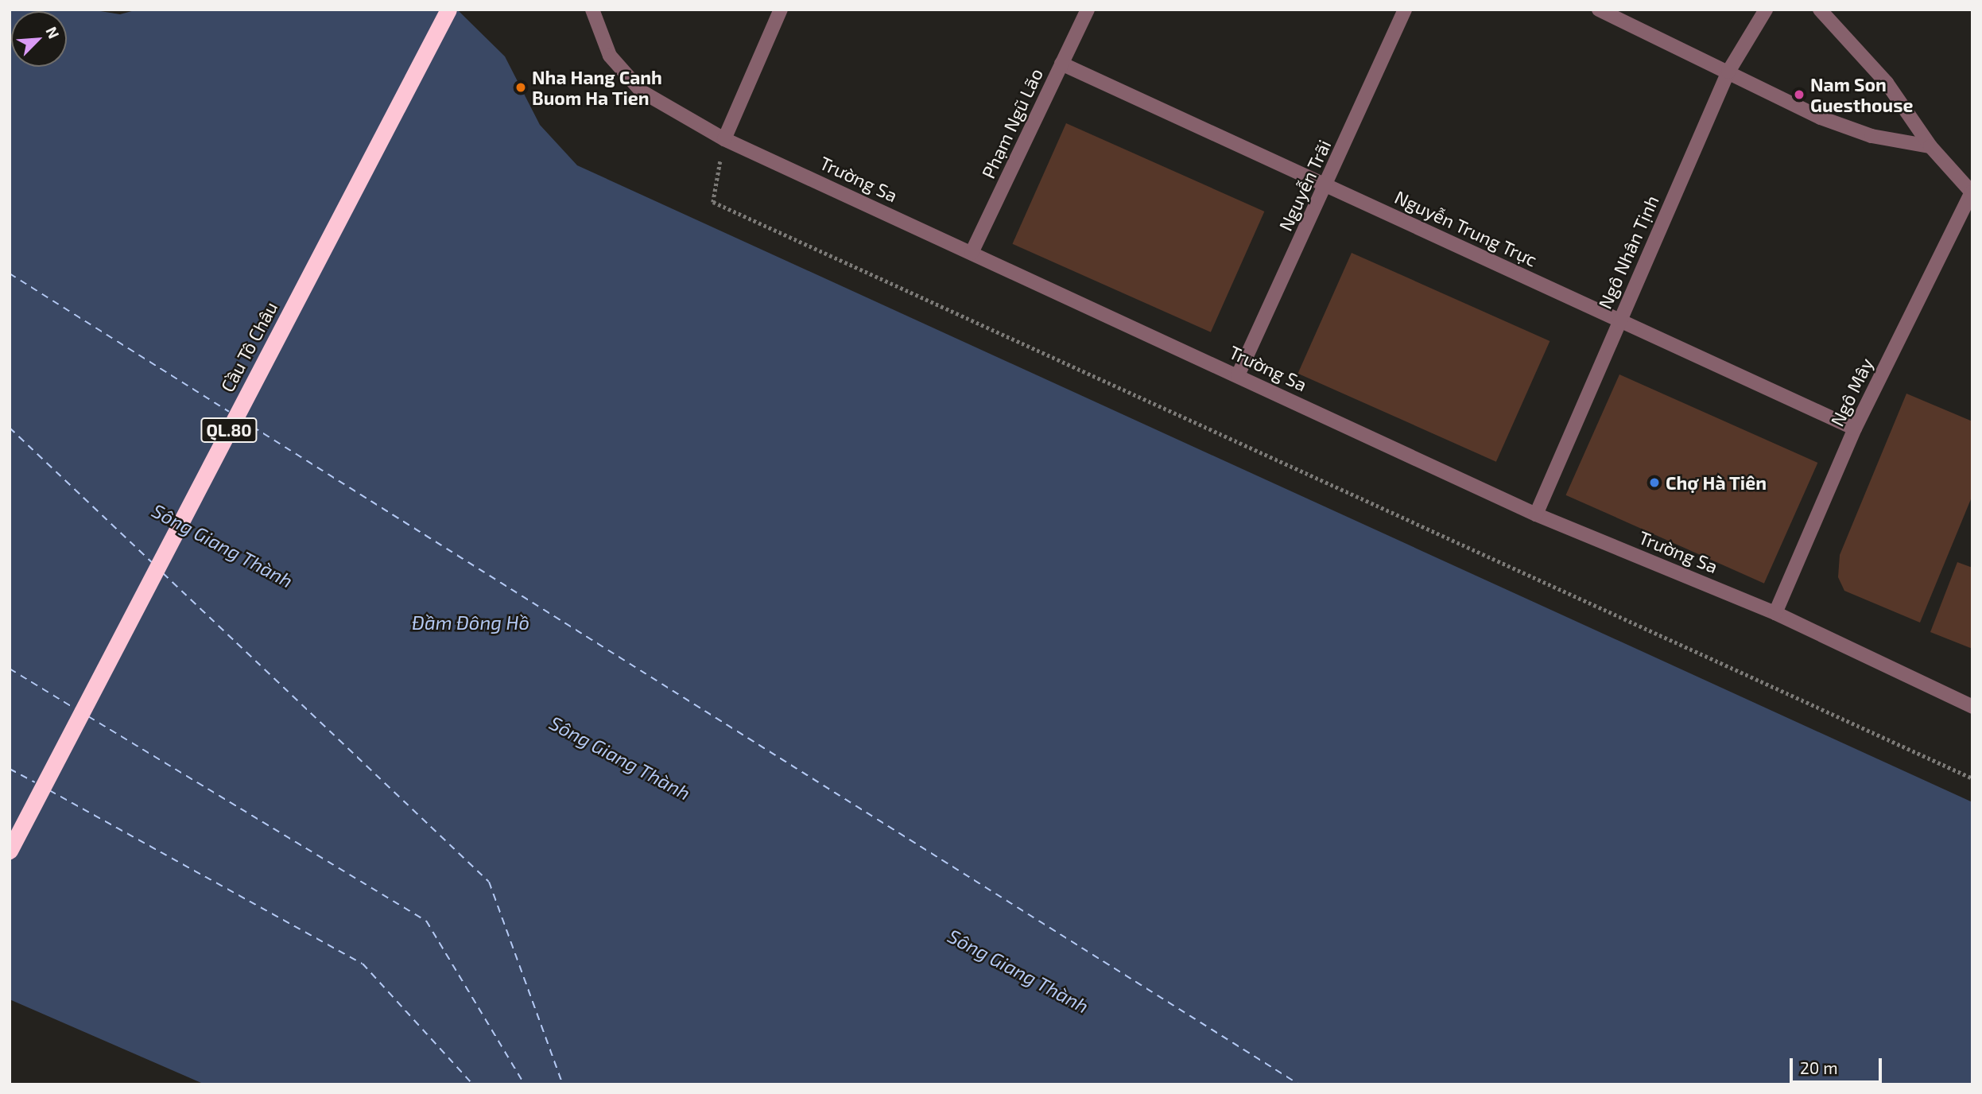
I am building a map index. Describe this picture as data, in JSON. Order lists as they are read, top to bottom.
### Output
{
  "streets": {
    "highway": ["Cầu Tô Châu", "QL.80"],
    "street": [
      "Phạm Ngũ Lão",
      "Trường Sa",
      "Nguyễn Trãi",
      "Nguyễn Trung Trực",
      "Ngô Nhân Tịnh",
      "Ngô Mây"
    ]
  },
  "crossings": [
    ["Phạm Ngũ Lão", "Trường Sa"],
    ["Phạm Ngũ Lão", "Nguyễn Trung Trực"],
    ["Trường Sa", "Nguyễn Trãi"],
    ["Trường Sa", "Ngô Nhân Tịnh"],
    ["Trường Sa", "Ngô Mây"],
    ["Nguyễn Trãi", "Nguyễn Trung Trực"],
    ["Nguyễn Trung Trực", "Ngô Nhân Tịnh"],
    ["Nguyễn Trung Trực", "Ngô Mây"]
  ],
  "water": ["Sông Giang Thành", "Đầm Đông Hồ"],
  "places": ["Nha Hang Canh Buom Ha Tien", "Nam Son Guesthouse", "Chợ Hà Tiên"],
  "scale_bar": "20 m",
  "north": "top right"
}
